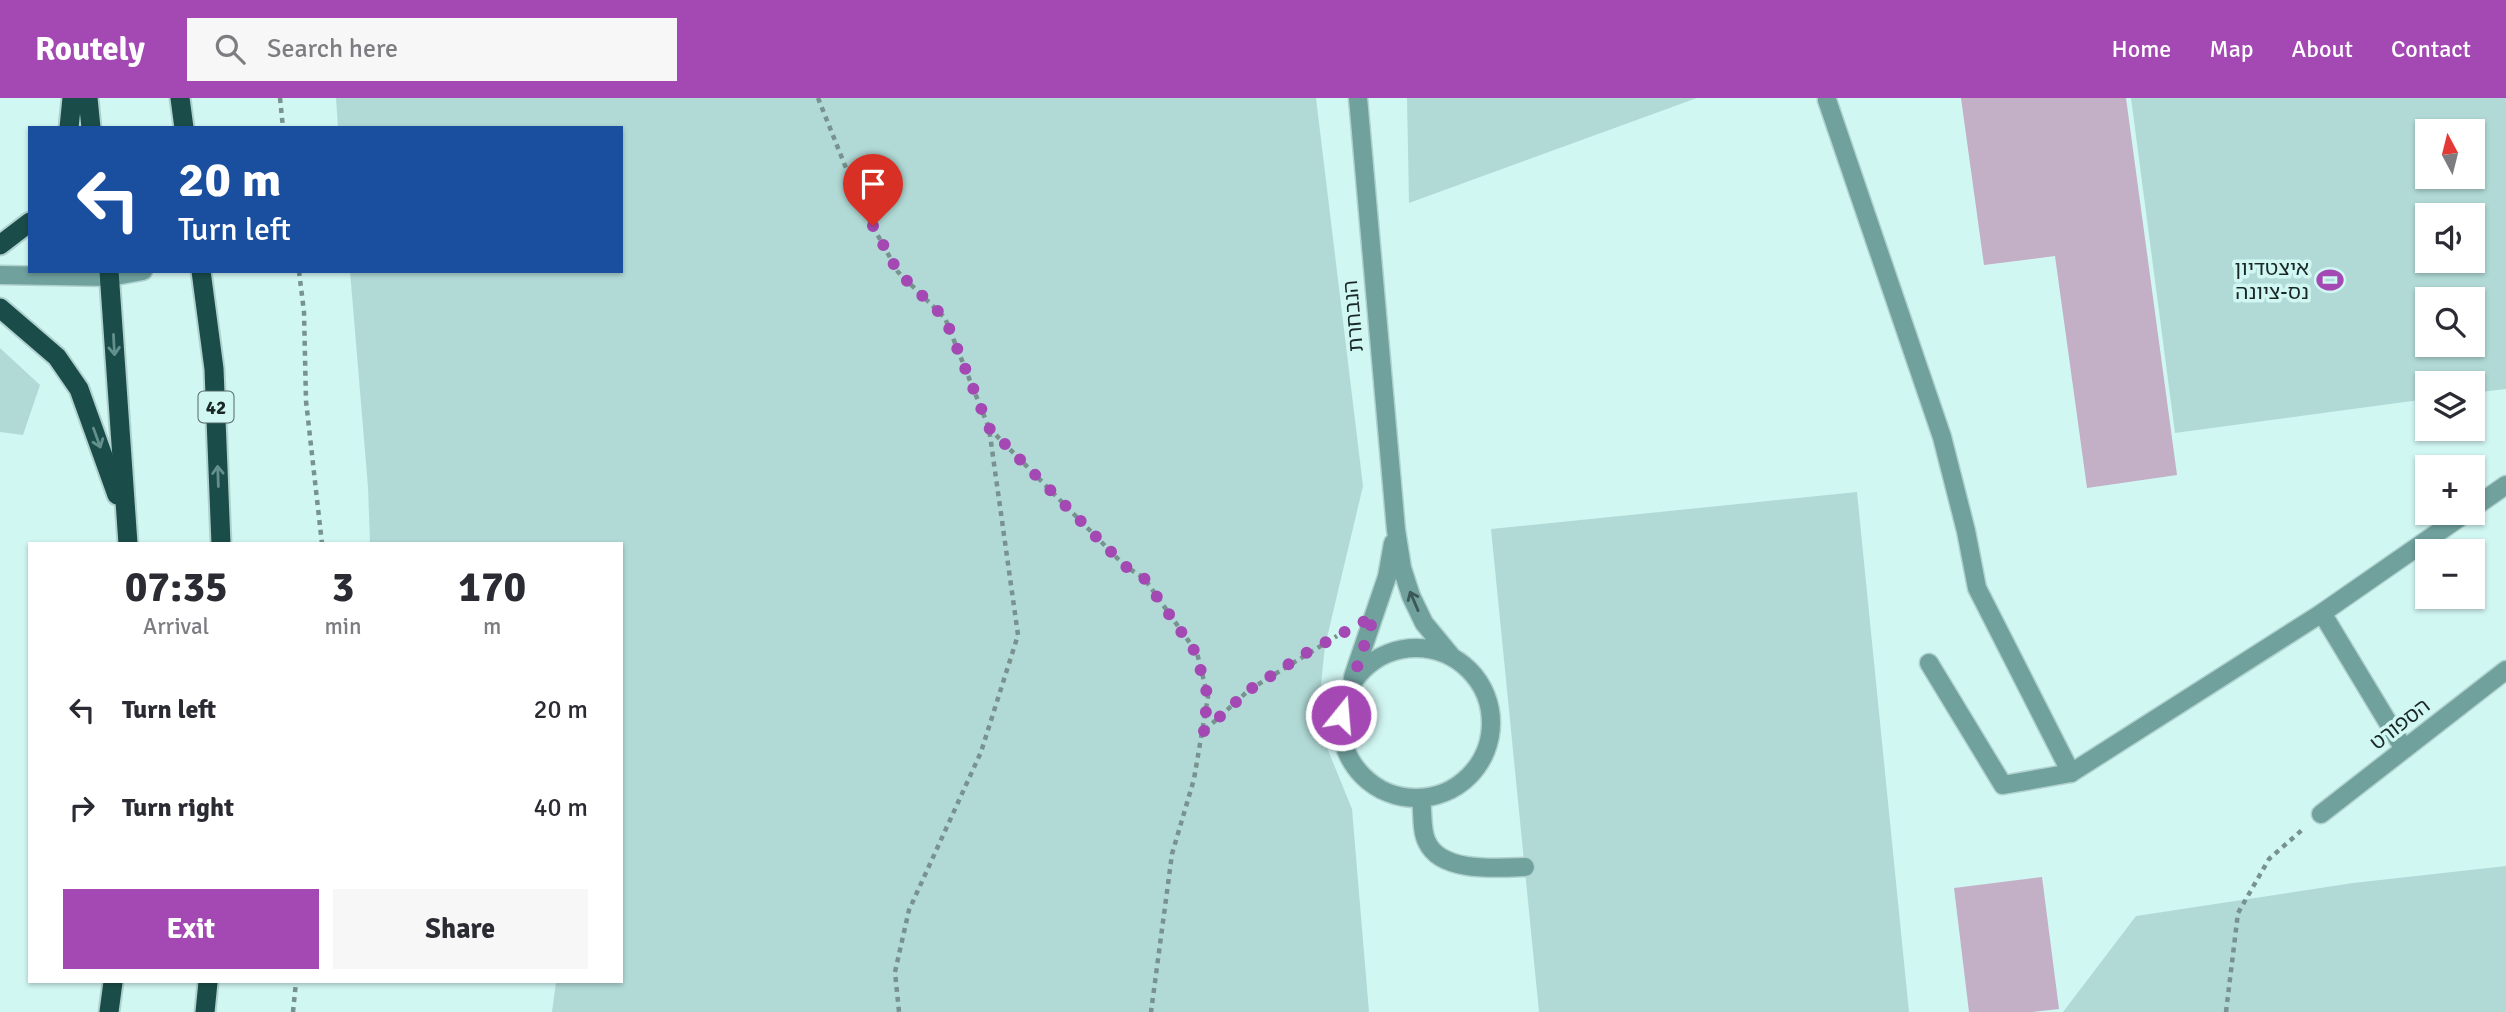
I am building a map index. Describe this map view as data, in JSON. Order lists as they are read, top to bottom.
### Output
{
  "streets": {
    "highway": ["42"],
    "street": ["הנבחרת", "הספורט"]
  },
  "places": {
    "sports": ["איצטדיון נס-ציונה"]
  },
  "north": "top",
  "page": {
    "header": "Routely",
    "search": "Search here",
    "nav": [
      "Home",
      "Map",
      "About",
      "Contact"
    ],
    "map_buttons": ["+", "−"],
    "turn": ["20 m", "Turn left"],
    "eta": [
      "07:35",
      "Arrival",
      "3",
      "min",
      "170",
      "m"
    ],
    "list": [
      {
        "name": "Turn left",
        "value": "20 m"
      },
      {
        "name": "Turn right",
        "value": "40 m"
      }
    ],
    "buttons": ["Exit", "Share"]
  }
}
